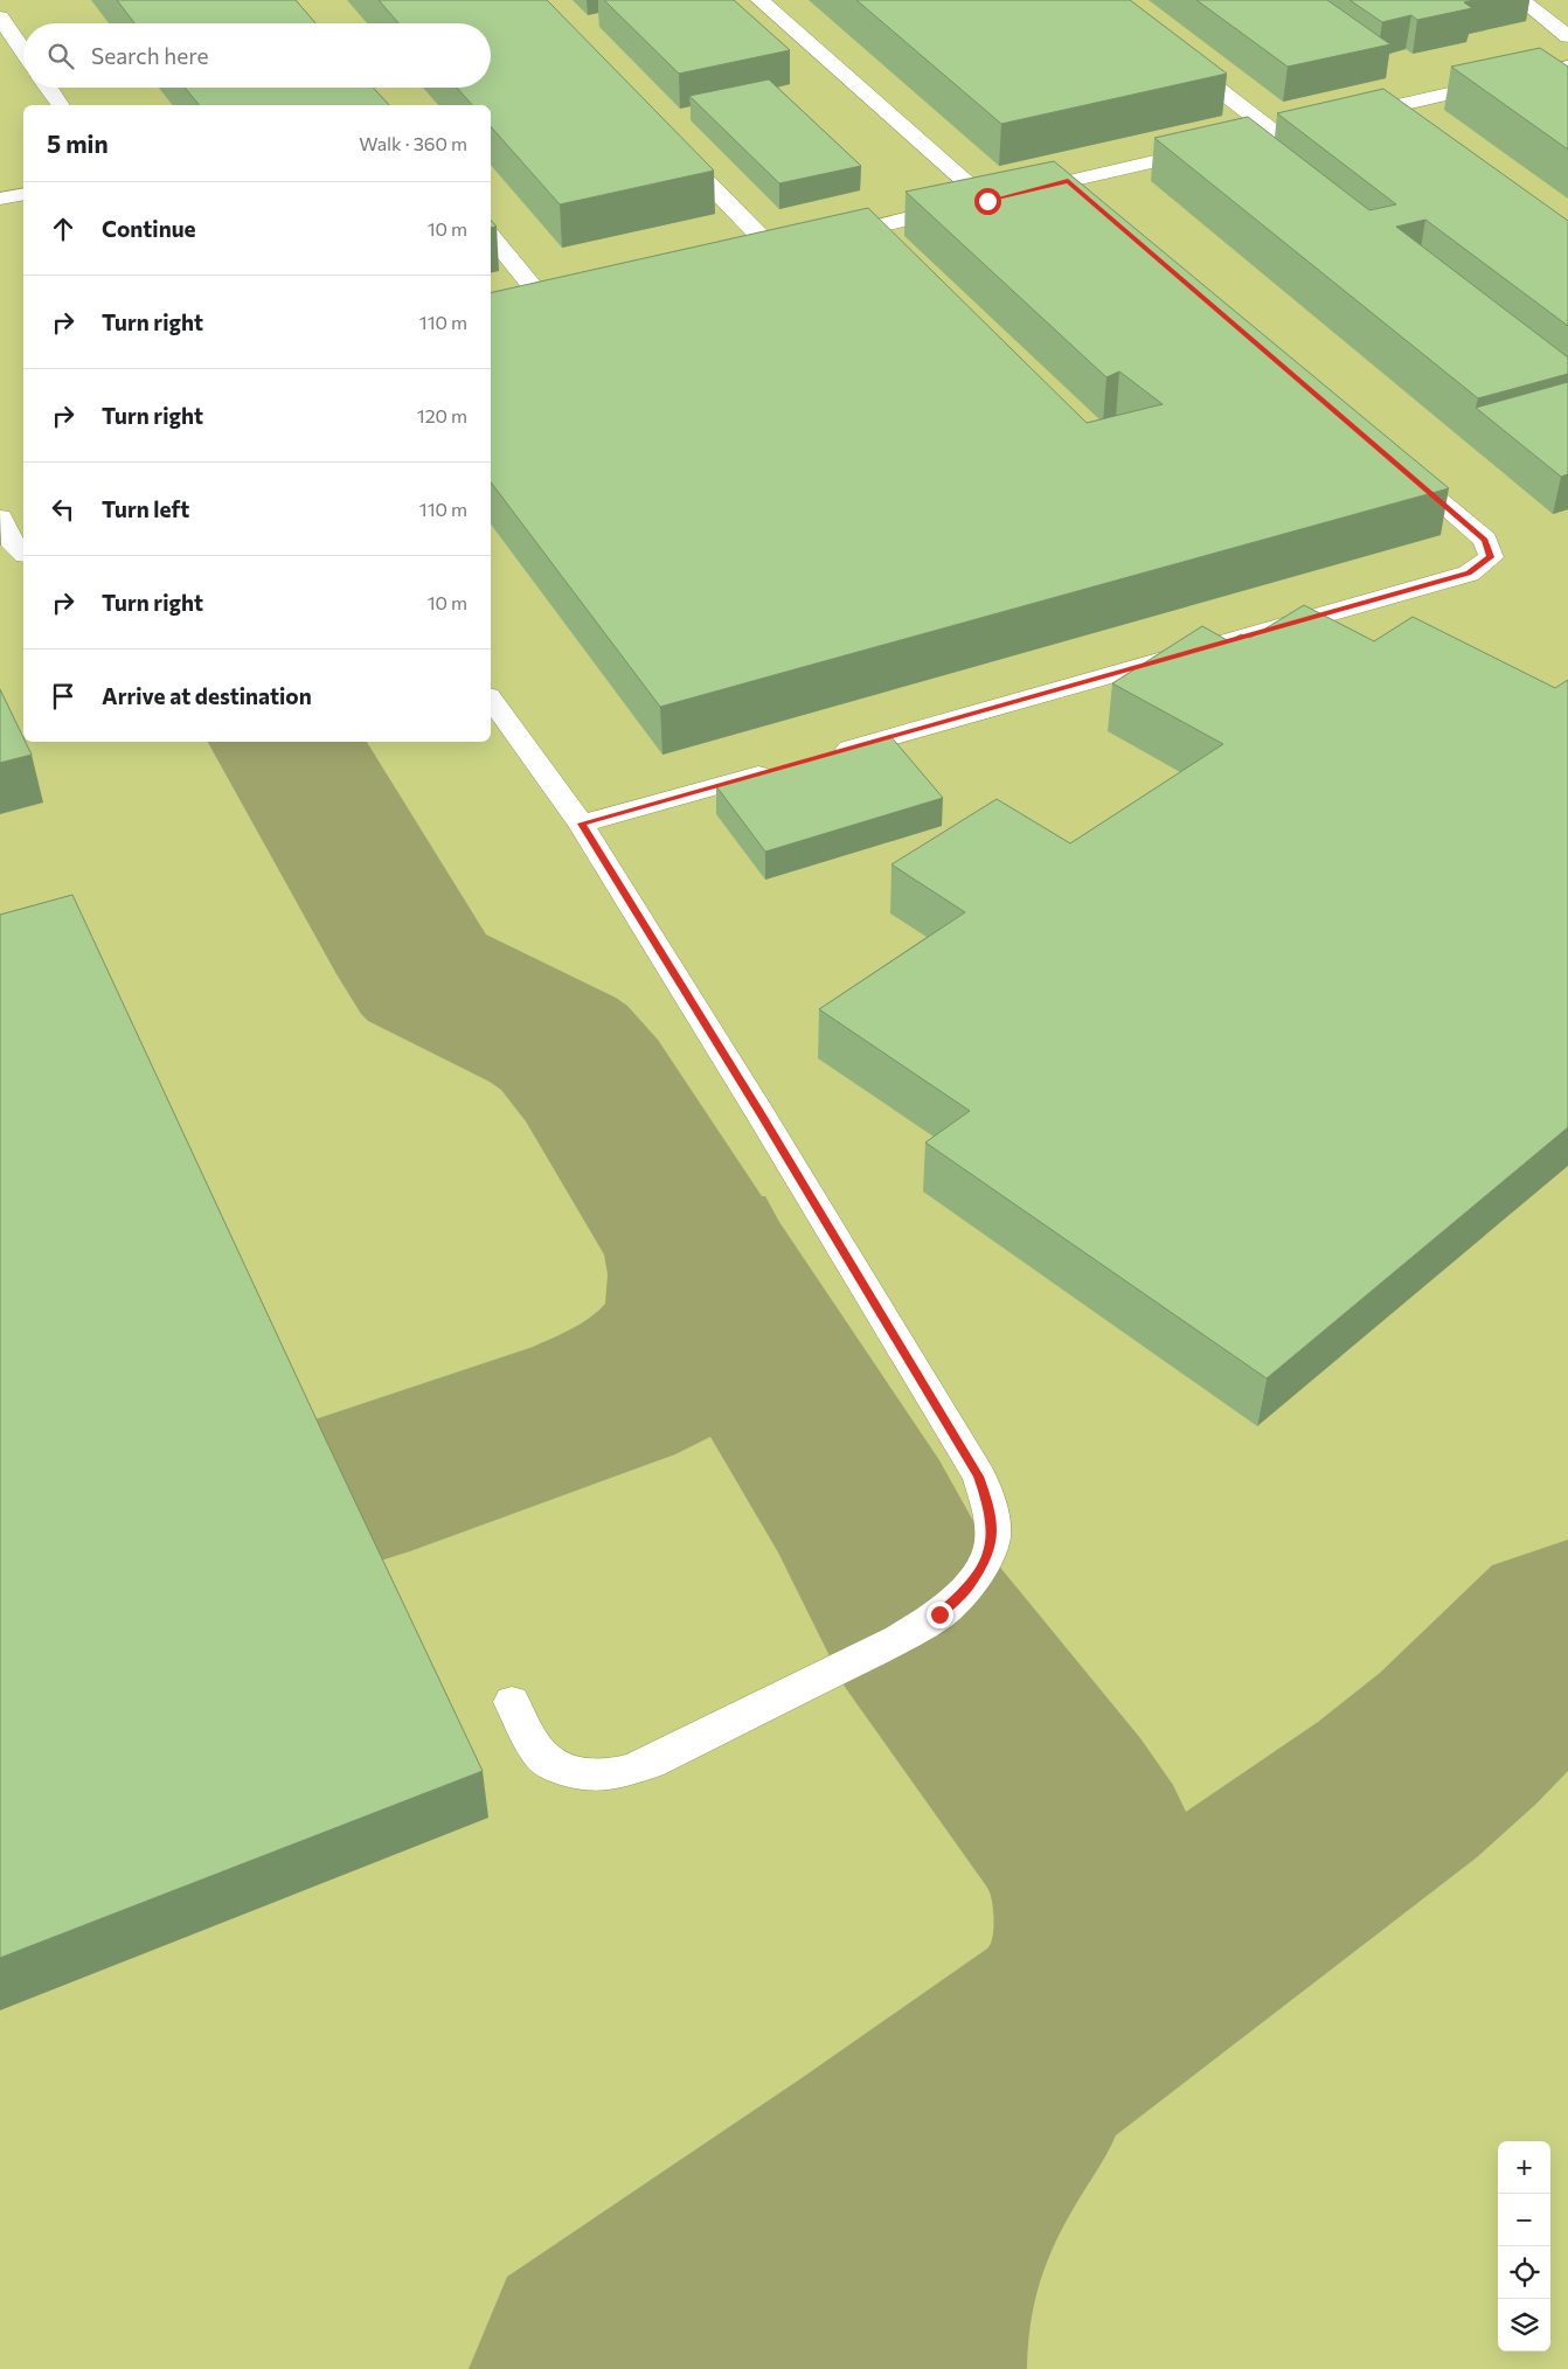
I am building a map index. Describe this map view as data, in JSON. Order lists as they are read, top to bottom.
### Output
{
  "page": {
    "search": "Search here",
    "heading": ["5 min", "Walk · 360 m"],
    "list": [
      ["Continue", "10 m"],
      ["Turn right", "110 m"],
      ["Turn right", "120 m"],
      ["Turn left", "110 m"],
      ["Turn right", "10 m"],
      "Arrive at destination"
    ],
    "map_buttons": ["+", "−"]
  }
}
